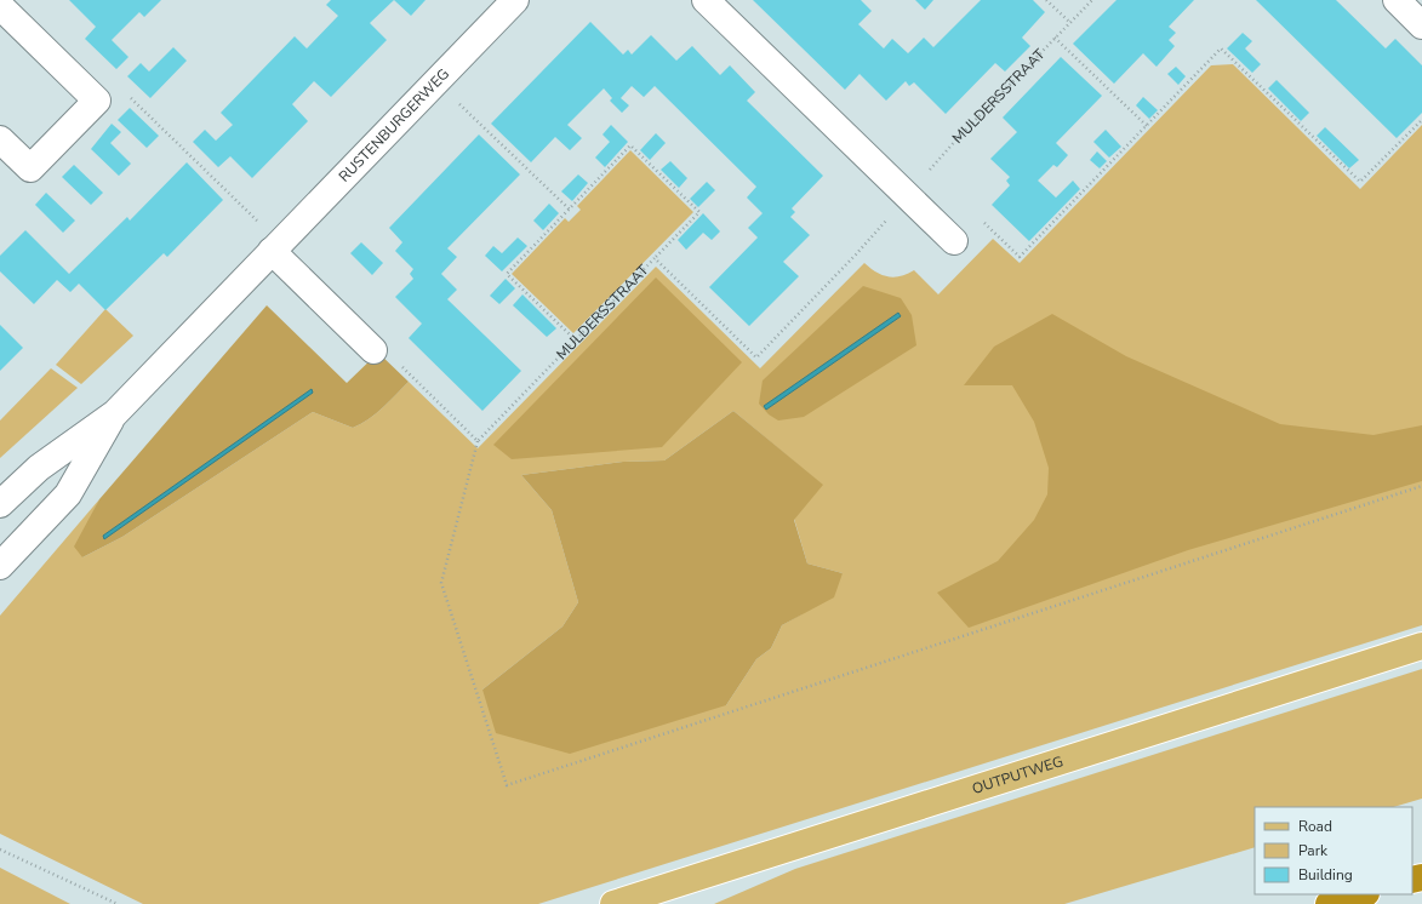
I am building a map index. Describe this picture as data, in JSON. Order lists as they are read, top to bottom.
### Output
{
  "streets": {
    "main road": ["OUTPUTWEG"],
    "street": ["RUSTENBURGERWEG"],
    "path": ["MULDERSSTRAAT"]
  },
  "legend": ["Road", "Park", "Building"]
}
